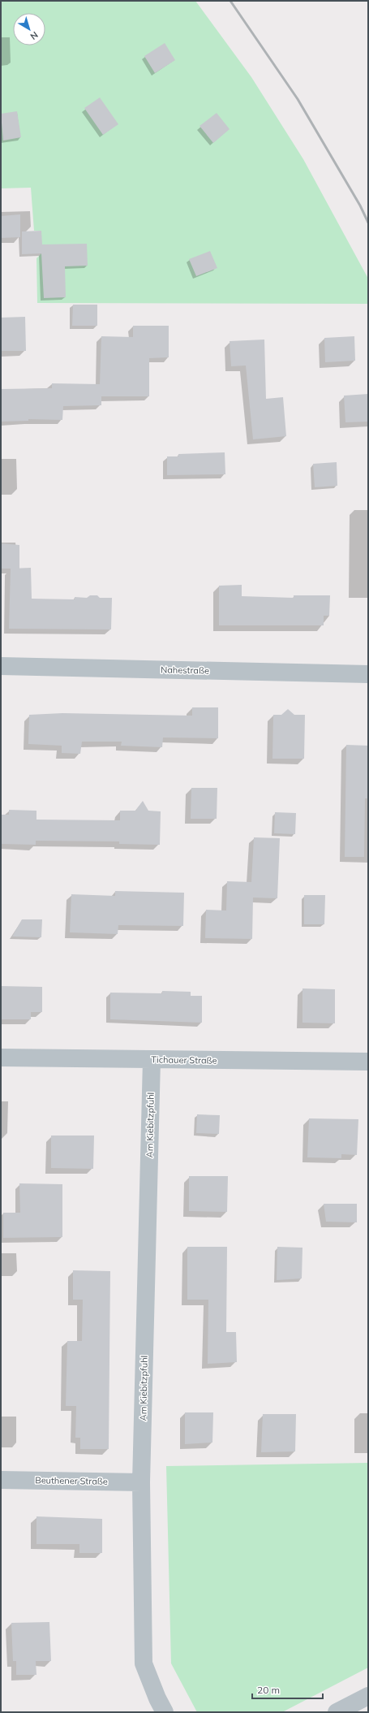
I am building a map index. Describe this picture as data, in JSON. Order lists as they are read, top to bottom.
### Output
{
  "streets": {
    "street": [
      "Nahestraße",
      "Tichauer Straße",
      "Am Kiebitzpfuhl",
      "Beuthener Straße"
    ]
  },
  "crossings": [
    ["Tichauer Straße", "Am Kiebitzpfuhl"],
    ["Am Kiebitzpfuhl", "Beuthener Straße"]
  ],
  "scale_bar": "20 m",
  "north": "bottom right"
}
